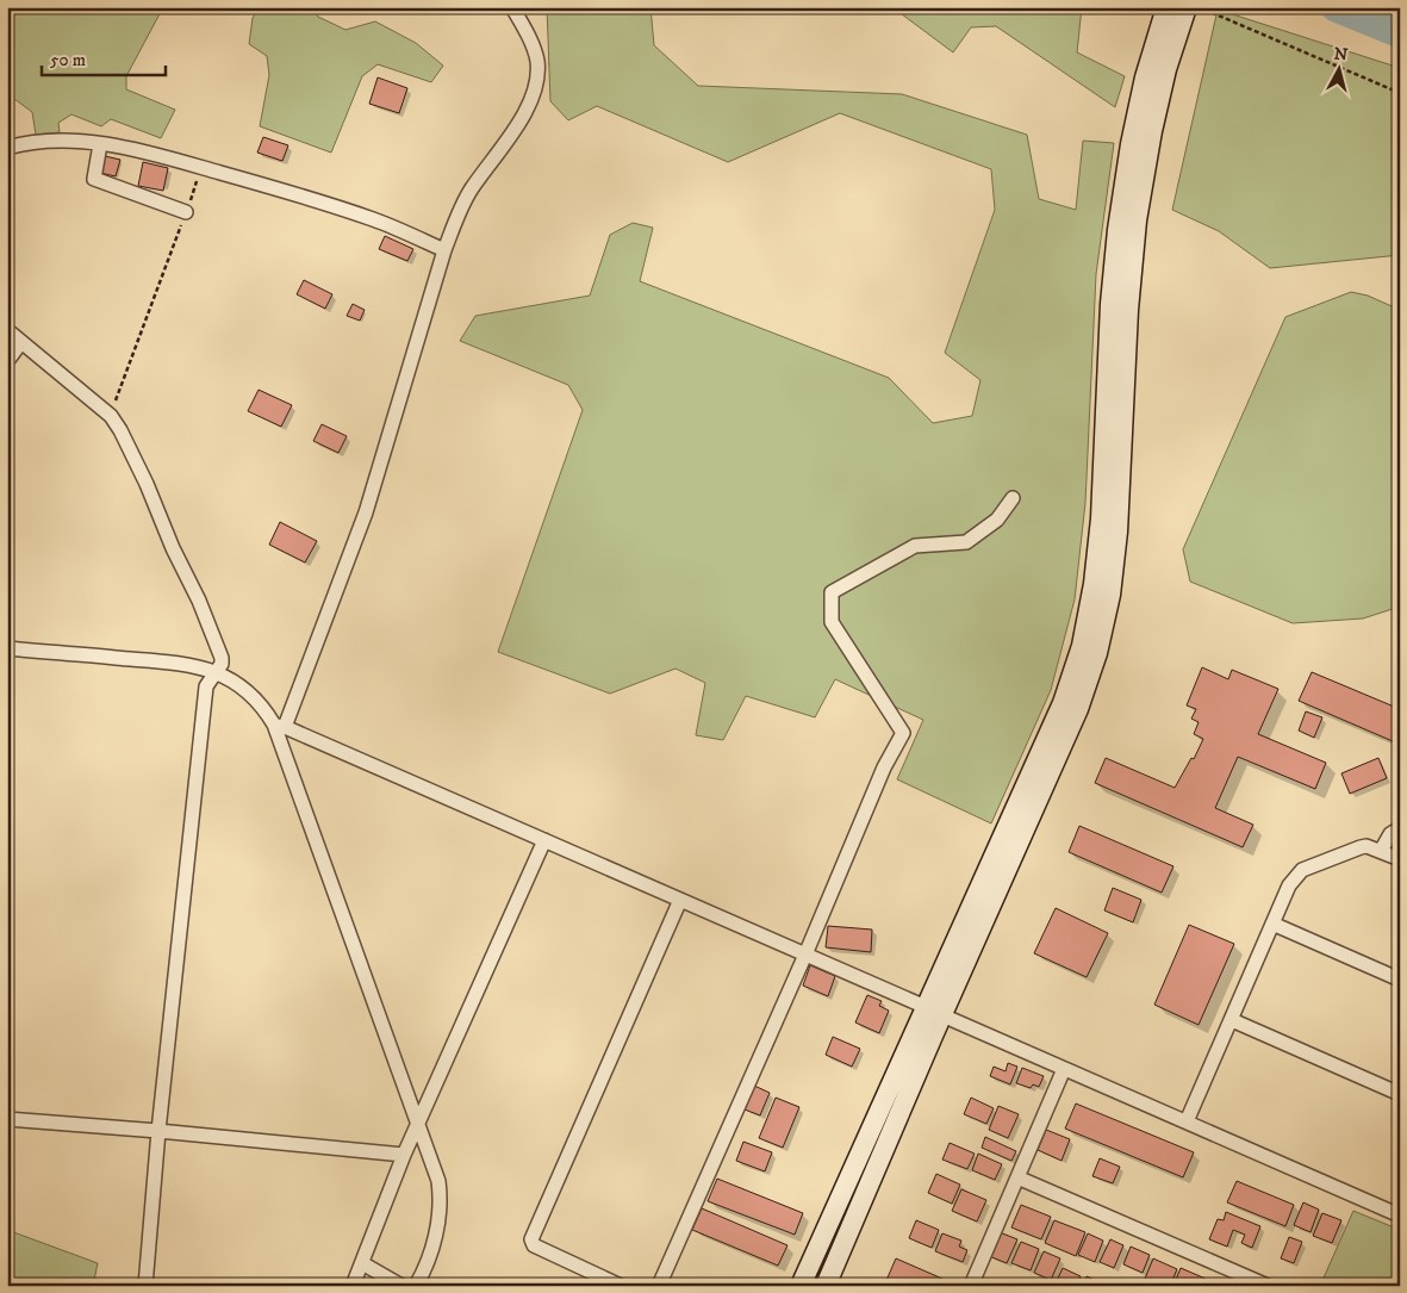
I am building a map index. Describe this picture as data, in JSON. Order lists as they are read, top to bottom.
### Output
{
  "scale_bar": "50 m",
  "north": "top"
}
